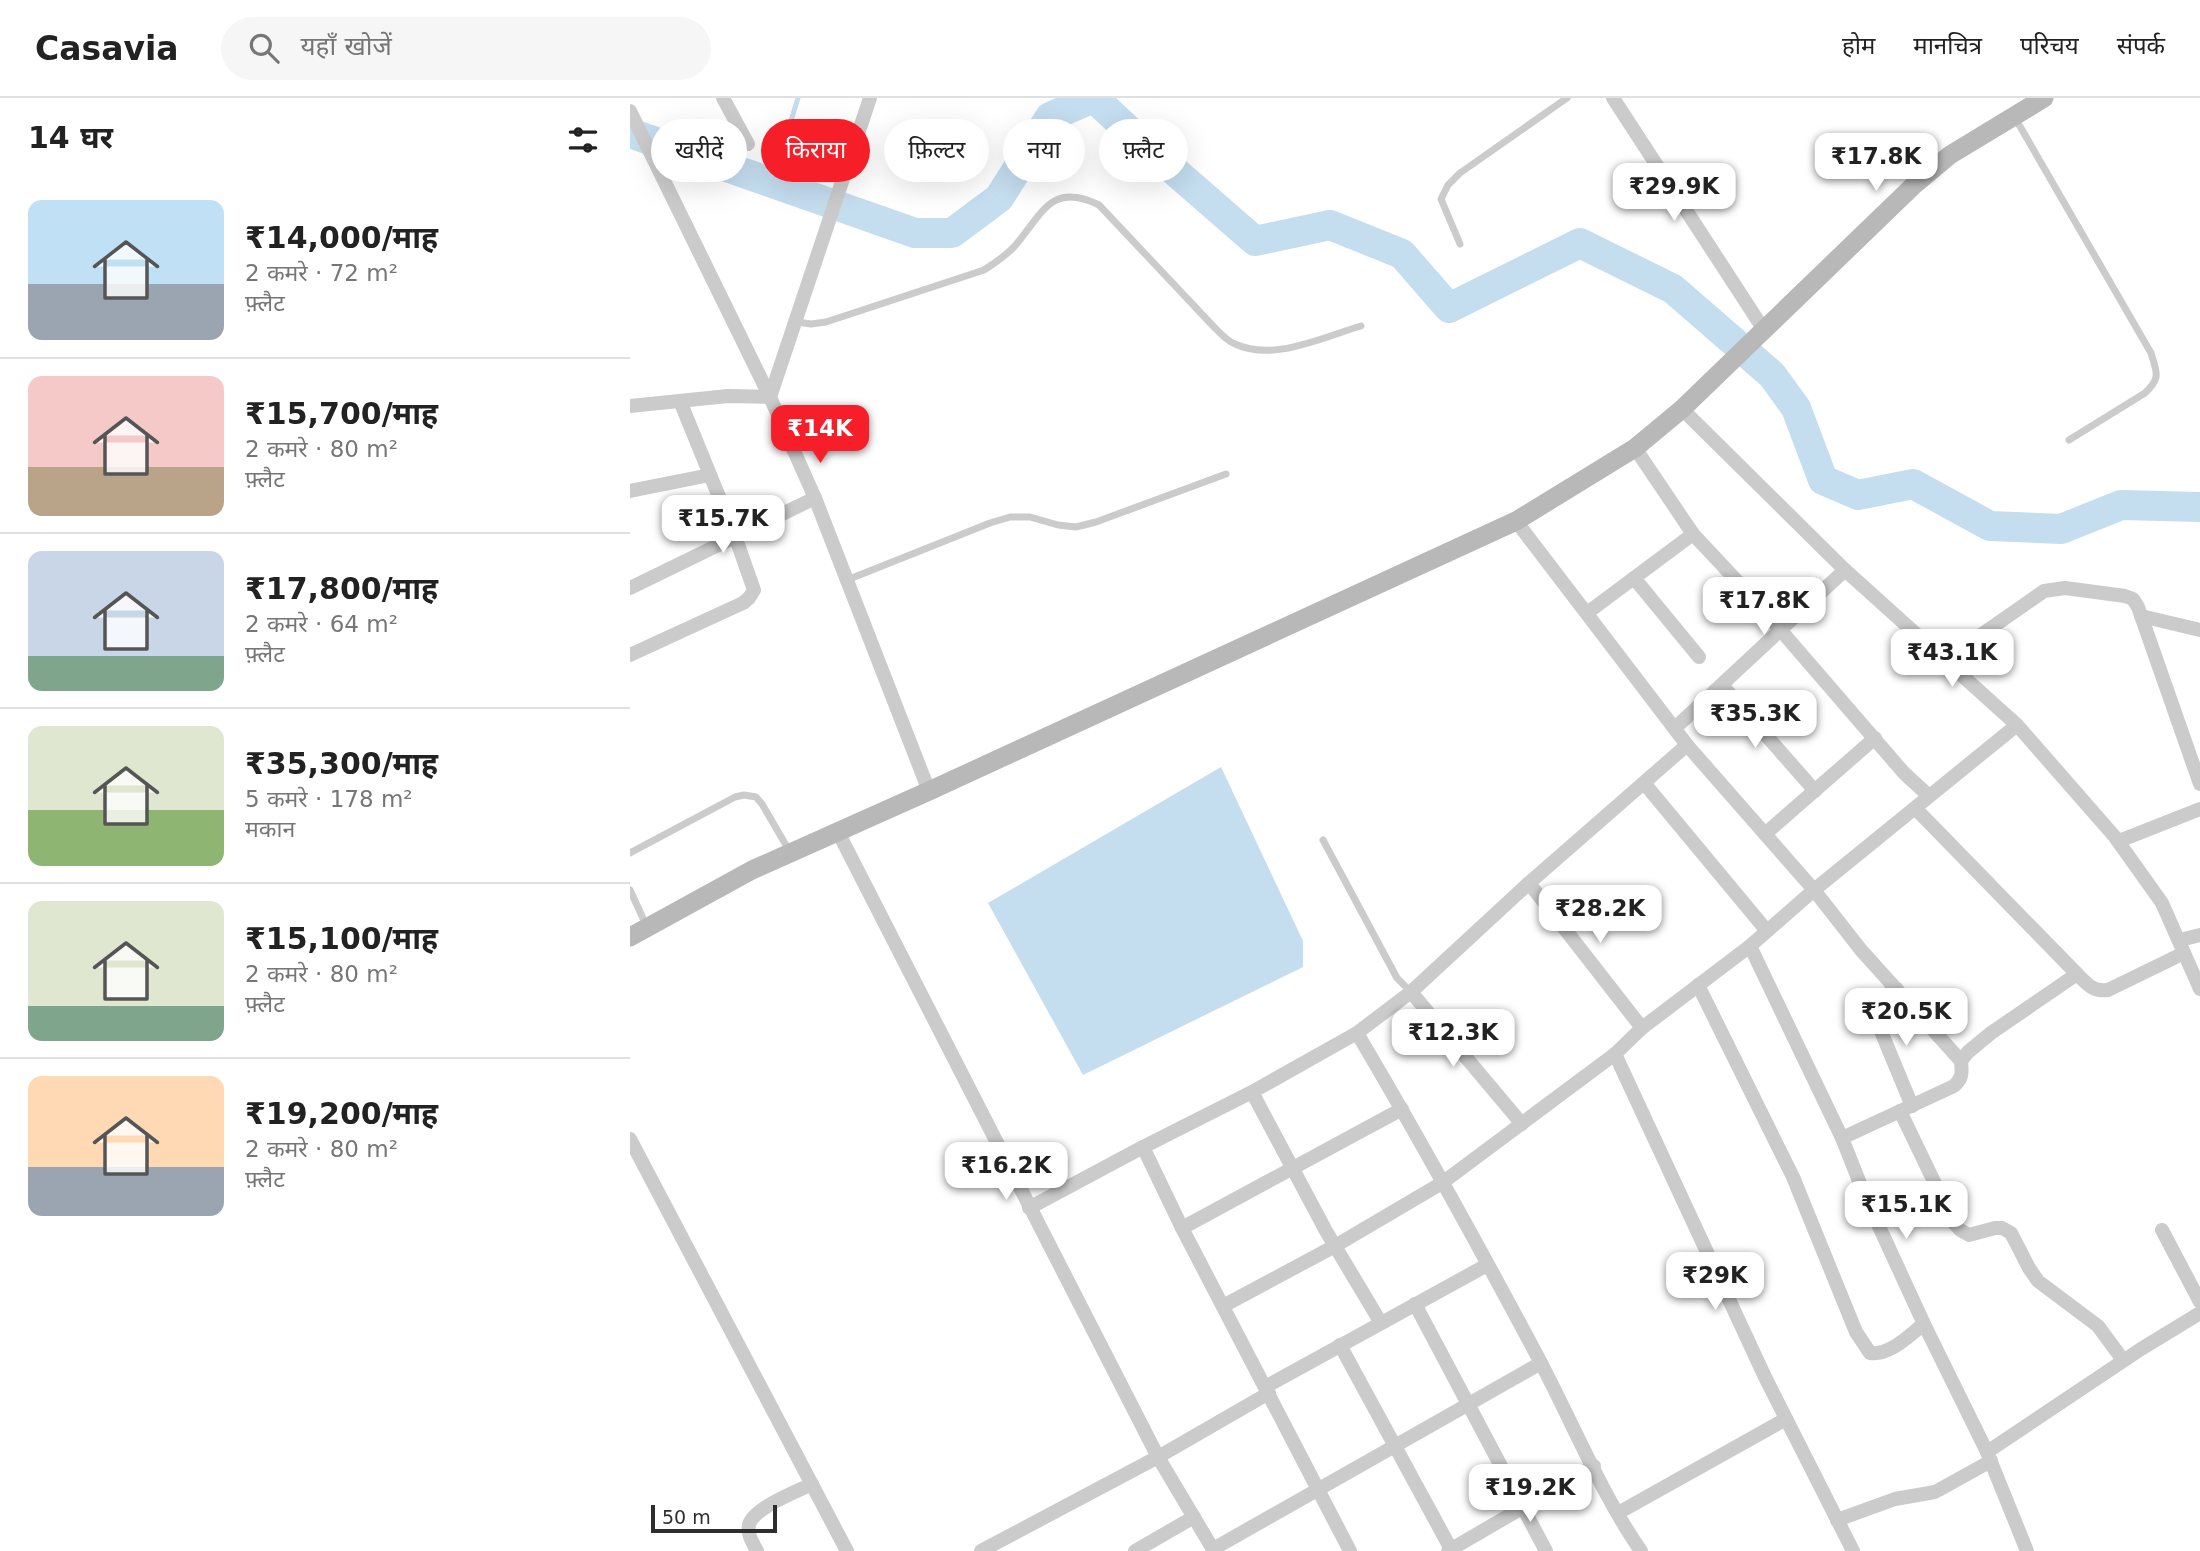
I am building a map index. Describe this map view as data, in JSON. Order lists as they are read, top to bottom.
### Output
{
  "scale_bar": "50 m",
  "page": {
    "header": "Casavia",
    "search": "यहाँ खोजें",
    "nav": [
      "होम",
      "मानचित्र",
      "परिचय",
      "संपर्क"
    ],
    "heading": "14 घर",
    "chip": [
      "खरीदें",
      "किराया",
      "फ़िल्टर",
      "नया",
      "फ़्लैट"
    ],
    "price": [
      "₹17.8K",
      "₹29.9K",
      "₹14K",
      "₹15.7K",
      "₹17.8K",
      "₹43.1K",
      "₹35.3K",
      "₹28.2K",
      "₹20.5K",
      "₹12.3K",
      "₹16.2K",
      "₹15.1K",
      "₹29K",
      "₹19.2K"
    ],
    "list": [
      {
        "name": "₹14,000/माह",
        "note": "2 कमरे · 72 m² · फ़्लैट"
      },
      {
        "name": "₹15,700/माह",
        "note": "2 कमरे · 80 m² · फ़्लैट"
      },
      {
        "name": "₹17,800/माह",
        "note": "2 कमरे · 64 m² · फ़्लैट"
      },
      {
        "name": "₹35,300/माह",
        "note": "5 कमरे · 178 m² · मकान"
      },
      {
        "name": "₹15,100/माह",
        "note": "2 कमरे · 80 m² · फ़्लैट"
      },
      {
        "name": "₹19,200/माह",
        "note": "2 कमरे · 80 m² · फ़्लैट"
      }
    ],
    "scale": "50 m"
  }
}
